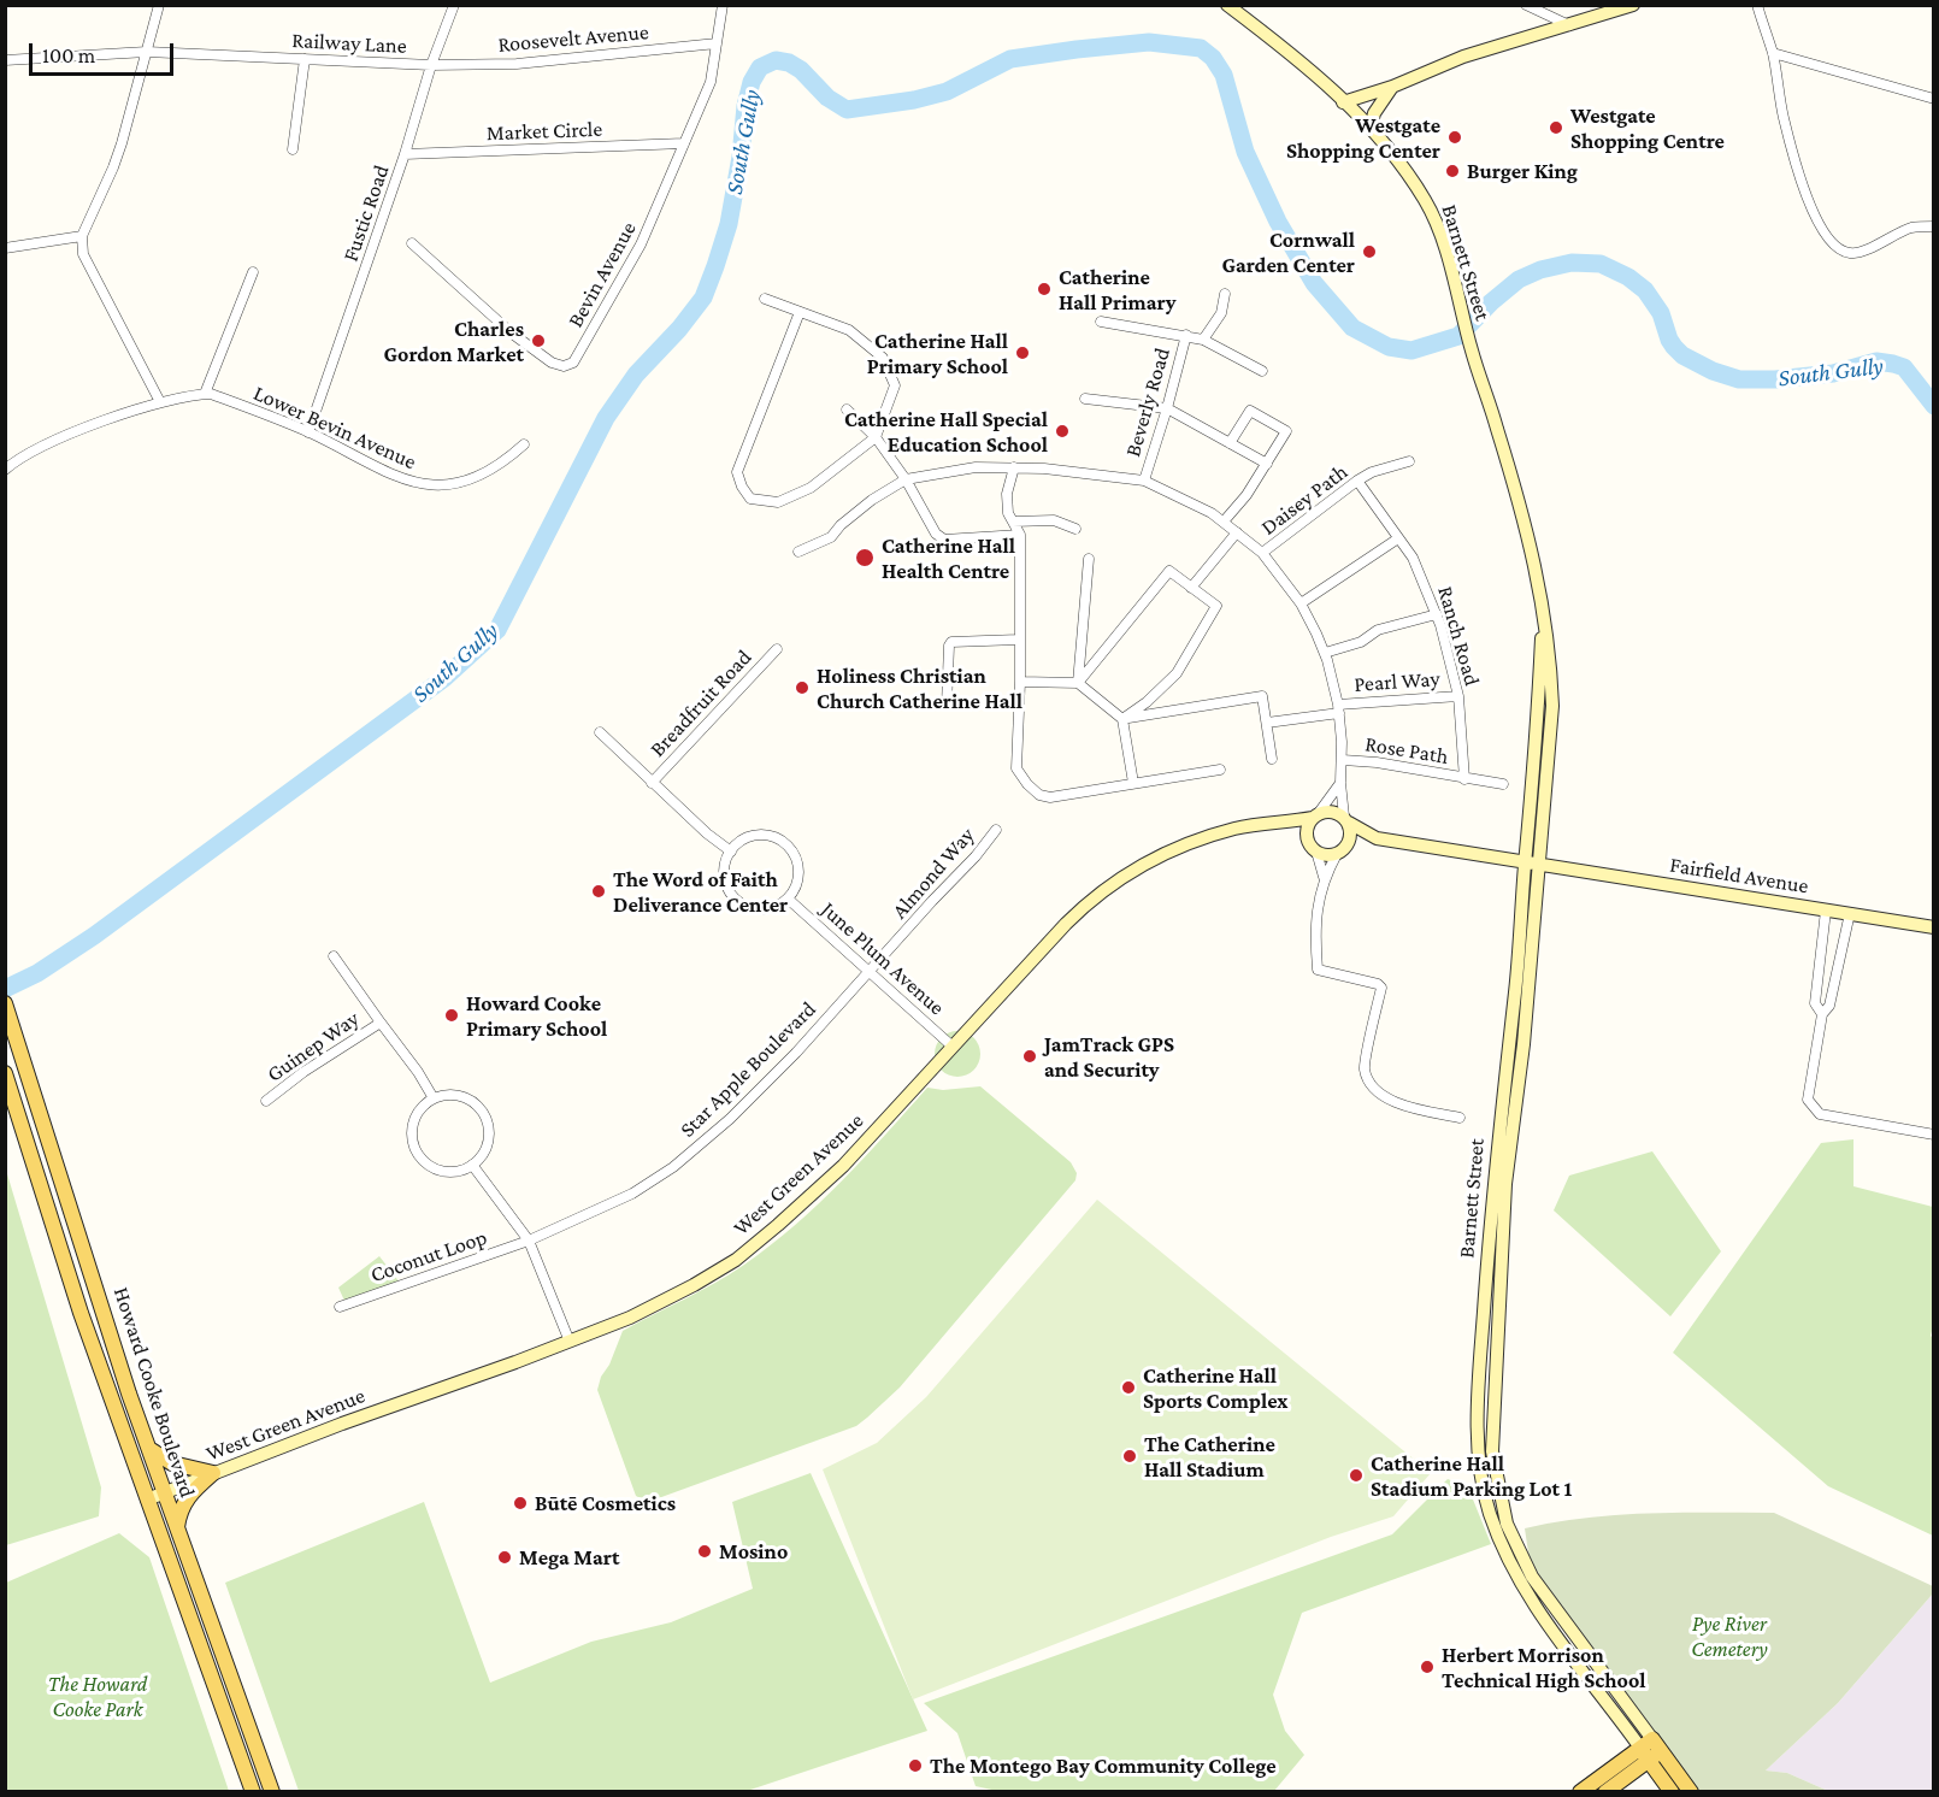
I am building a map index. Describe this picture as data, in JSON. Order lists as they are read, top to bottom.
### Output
{
  "streets": {
    "main road": [
      "Barnett Street",
      "Fairfield Avenue",
      "West Green Avenue",
      "Howard Cooke Boulevard"
    ],
    "street": [
      "Roosevelt Avenue",
      "Railway Lane",
      "Market Circle",
      "Fustic Road",
      "Bevin Avenue",
      "Beverly Road",
      "Lower Bevin Avenue",
      "Daisey Path",
      "Ranch Road",
      "Pearl Way",
      "Breadfruit Road",
      "Rose Path",
      "Almond Way",
      "June Plum Avenue",
      "Guinep Way",
      "Star Apple Boulevard",
      "Coconut Loop"
    ]
  },
  "crossings": [
    ["Roosevelt Avenue", "Railway Lane"],
    ["Roosevelt Avenue", "Fustic Road"],
    ["Roosevelt Avenue", "Bevin Avenue"],
    ["Railway Lane", "Fustic Road"],
    ["Market Circle", "Fustic Road"],
    ["Market Circle", "Bevin Avenue"],
    ["Fustic Road", "Lower Bevin Avenue"],
    ["Barnett Street", "Fairfield Avenue"],
    ["Daisey Path", "Ranch Road"],
    ["Ranch Road", "Pearl Way"],
    ["Ranch Road", "Rose Path"],
    ["Almond Way", "June Plum Avenue"],
    ["Almond Way", "Star Apple Boulevard"],
    ["June Plum Avenue", "Star Apple Boulevard"],
    ["June Plum Avenue", "West Green Avenue"],
    ["Star Apple Boulevard", "Coconut Loop"],
    ["West Green Avenue", "Howard Cooke Boulevard"]
  ],
  "water": ["South Gully"],
  "parks": ["Pye River Cemetery", "The Howard Cooke Park"],
  "places": [
    "Westgate Shopping Centre",
    "Westgate Shopping Center",
    "Burger King",
    "Cornwall Garden Center",
    "Catherine Hall Primary",
    "Charles Gordon Market",
    "Catherine Hall Primary School",
    "Catherine Hall Special Education School",
    "Catherine Hall Health Centre",
    "Holiness Christian Church Catherine Hall",
    "The Word of Faith Deliverance Center",
    "Howard Cooke Primary School",
    "JamTrack GPS and Security",
    "Catherine Hall Sports Complex",
    "The Catherine Hall Stadium",
    "Catherine Hall Stadium Parking Lot 1",
    "Būtē Cosmetics",
    "Mosino",
    "Mega Mart",
    "Herbert Morrison Technical High School",
    "The Montego Bay Community College"
  ],
  "scale_bar": "100 m"
}
